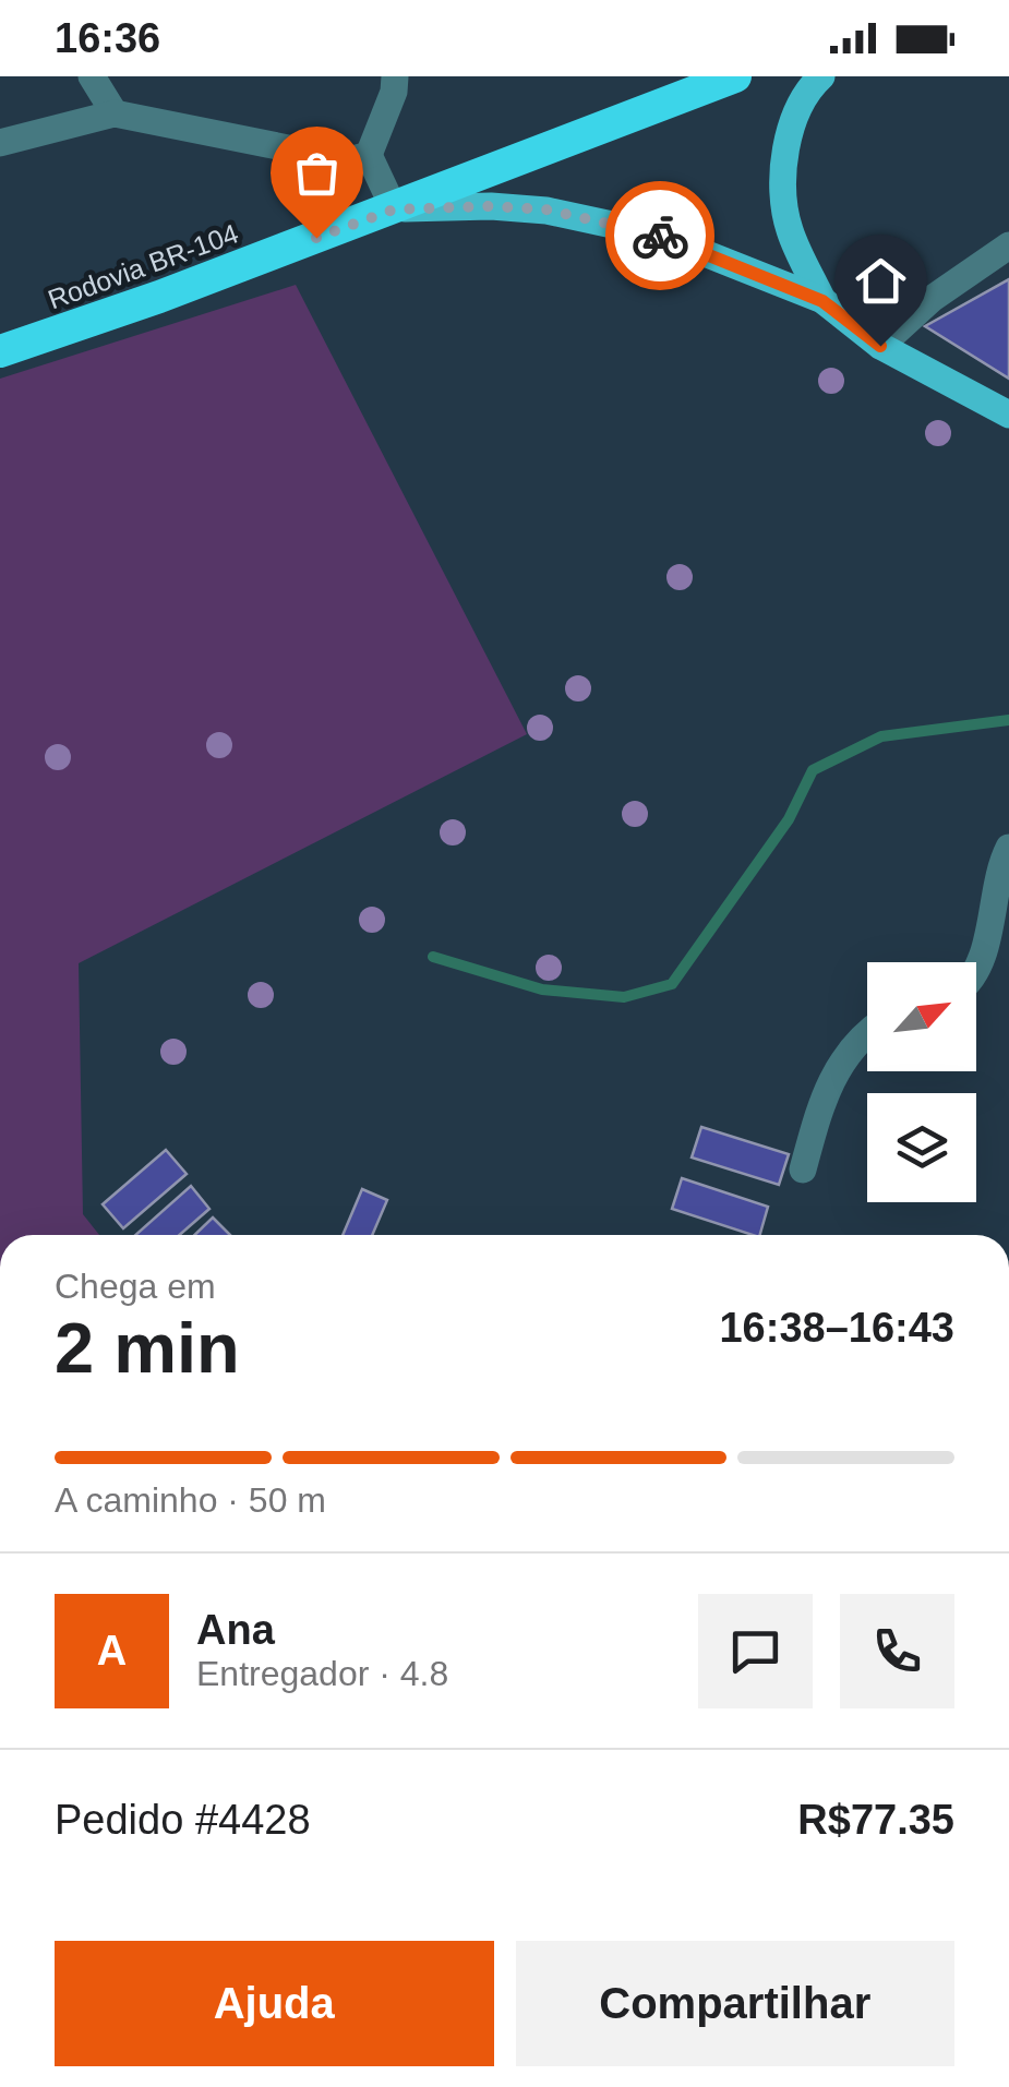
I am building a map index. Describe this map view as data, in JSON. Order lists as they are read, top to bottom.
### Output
{
  "streets": {
    "highway": ["Rodovia BR-104"]
  },
  "north": "top right",
  "page": {
    "status": "16:36",
    "heading": ["2 min", "Chega em", "16:38–16:43"],
    "panel": [
      "Ana",
      "Entregador · 4.8",
      "Pedido #4428",
      "R$77.35"
    ],
    "bar": "A caminho · 50 m",
    "round": "A",
    "buttons": ["Ajuda", "Compartilhar"]
  }
}
